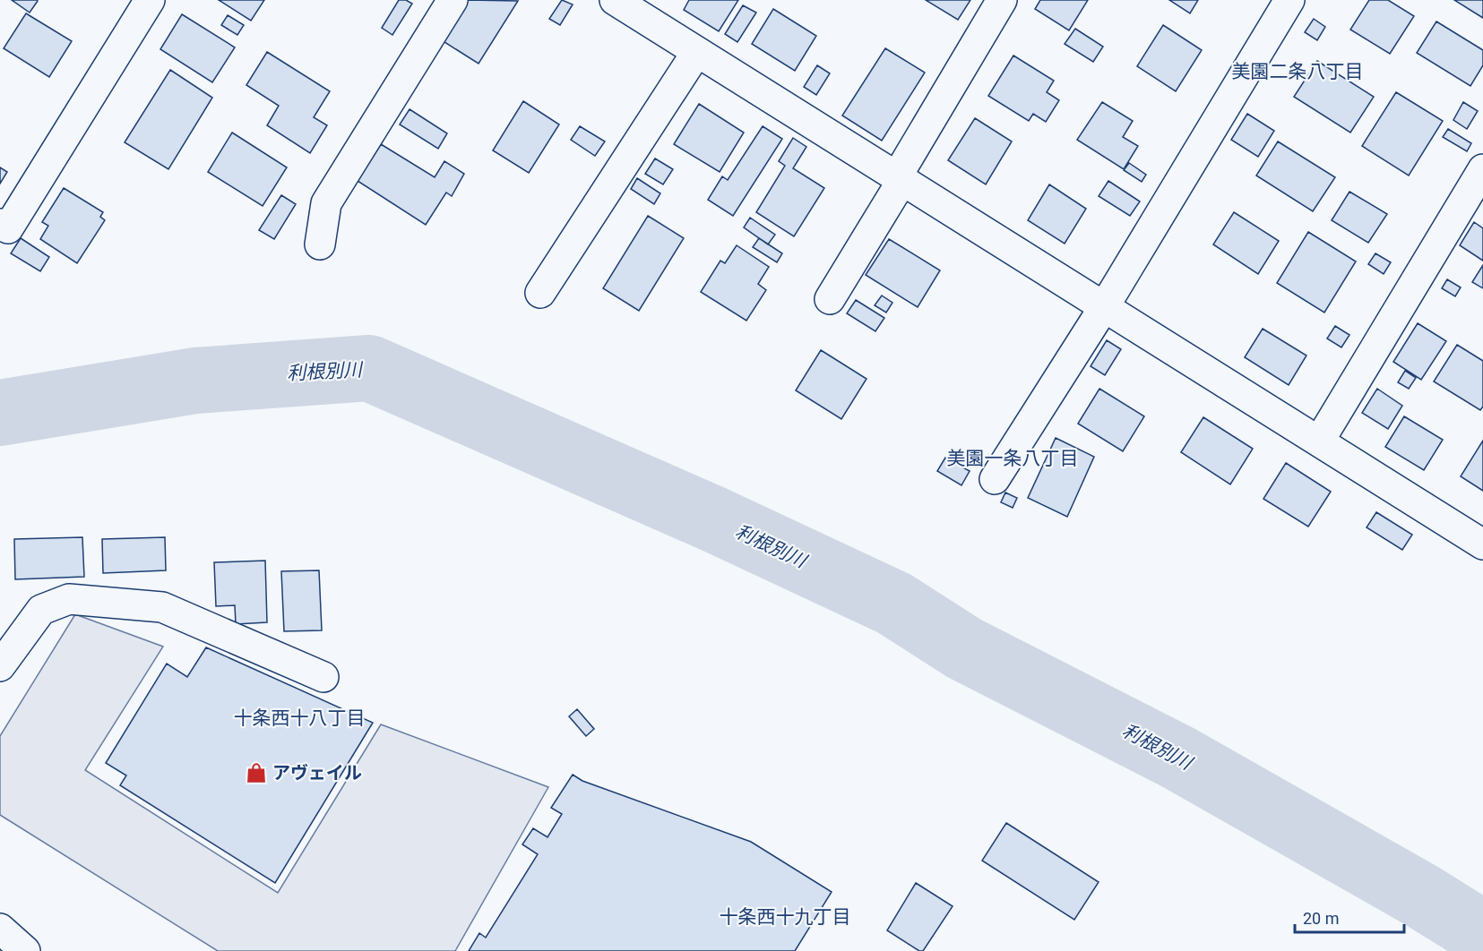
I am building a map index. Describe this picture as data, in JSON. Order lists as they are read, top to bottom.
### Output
{
  "districts": [
    "美園二条八丁目",
    "美園一条八丁目",
    "十条西十八丁目",
    "十条西十九丁目"
  ],
  "water": ["利根別川"],
  "places": {
    "shop": ["アヴェイル"]
  },
  "scale_bar": "20 m"
}
